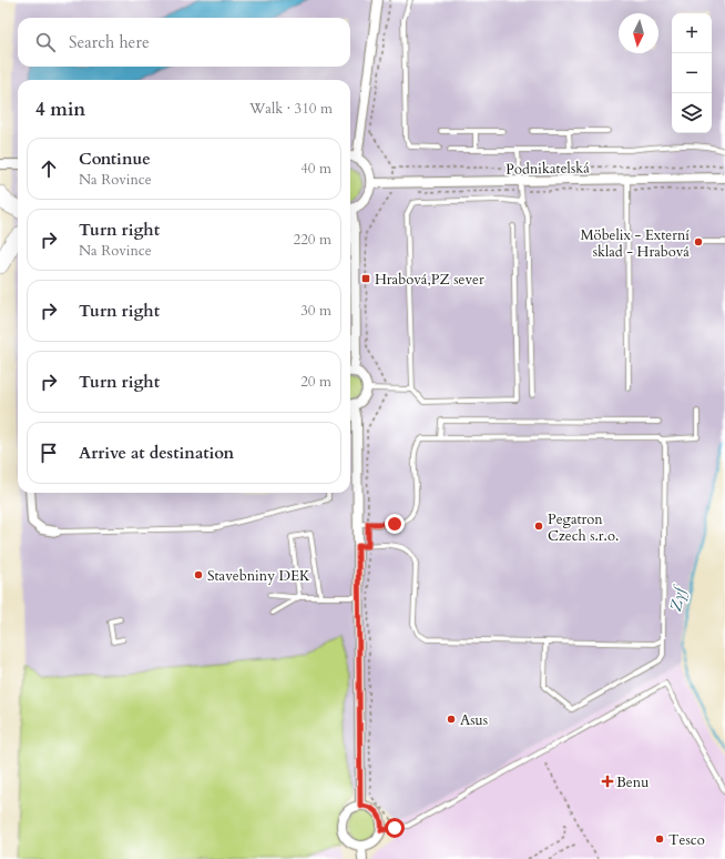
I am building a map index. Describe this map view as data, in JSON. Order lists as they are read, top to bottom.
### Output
{
  "streets": {
    "street": ["Podnikatelská"]
  },
  "water": ["Zyf"],
  "places": {
    "other": [
      "Möbelix - Externí sklad - Hrabová",
      "Pegatron Czech s.r.o.",
      "Stavebniny DEK",
      "Asus",
      "Tesco"
    ],
    "transit": ["Hrabová,PZ sever"],
    "health": ["Benu"]
  },
  "north": "bottom",
  "page": {
    "map_buttons": ["+", "−"],
    "search": "Search here",
    "heading": ["4 min", "Walk · 310 m"],
    "list": [
      ["Continue", "Na Rovince", "40 m"],
      ["Turn right", "Na Rovince", "220 m"],
      ["Turn right", "30 m"],
      ["Turn right", "20 m"],
      "Arrive at destination"
    ]
  }
}
